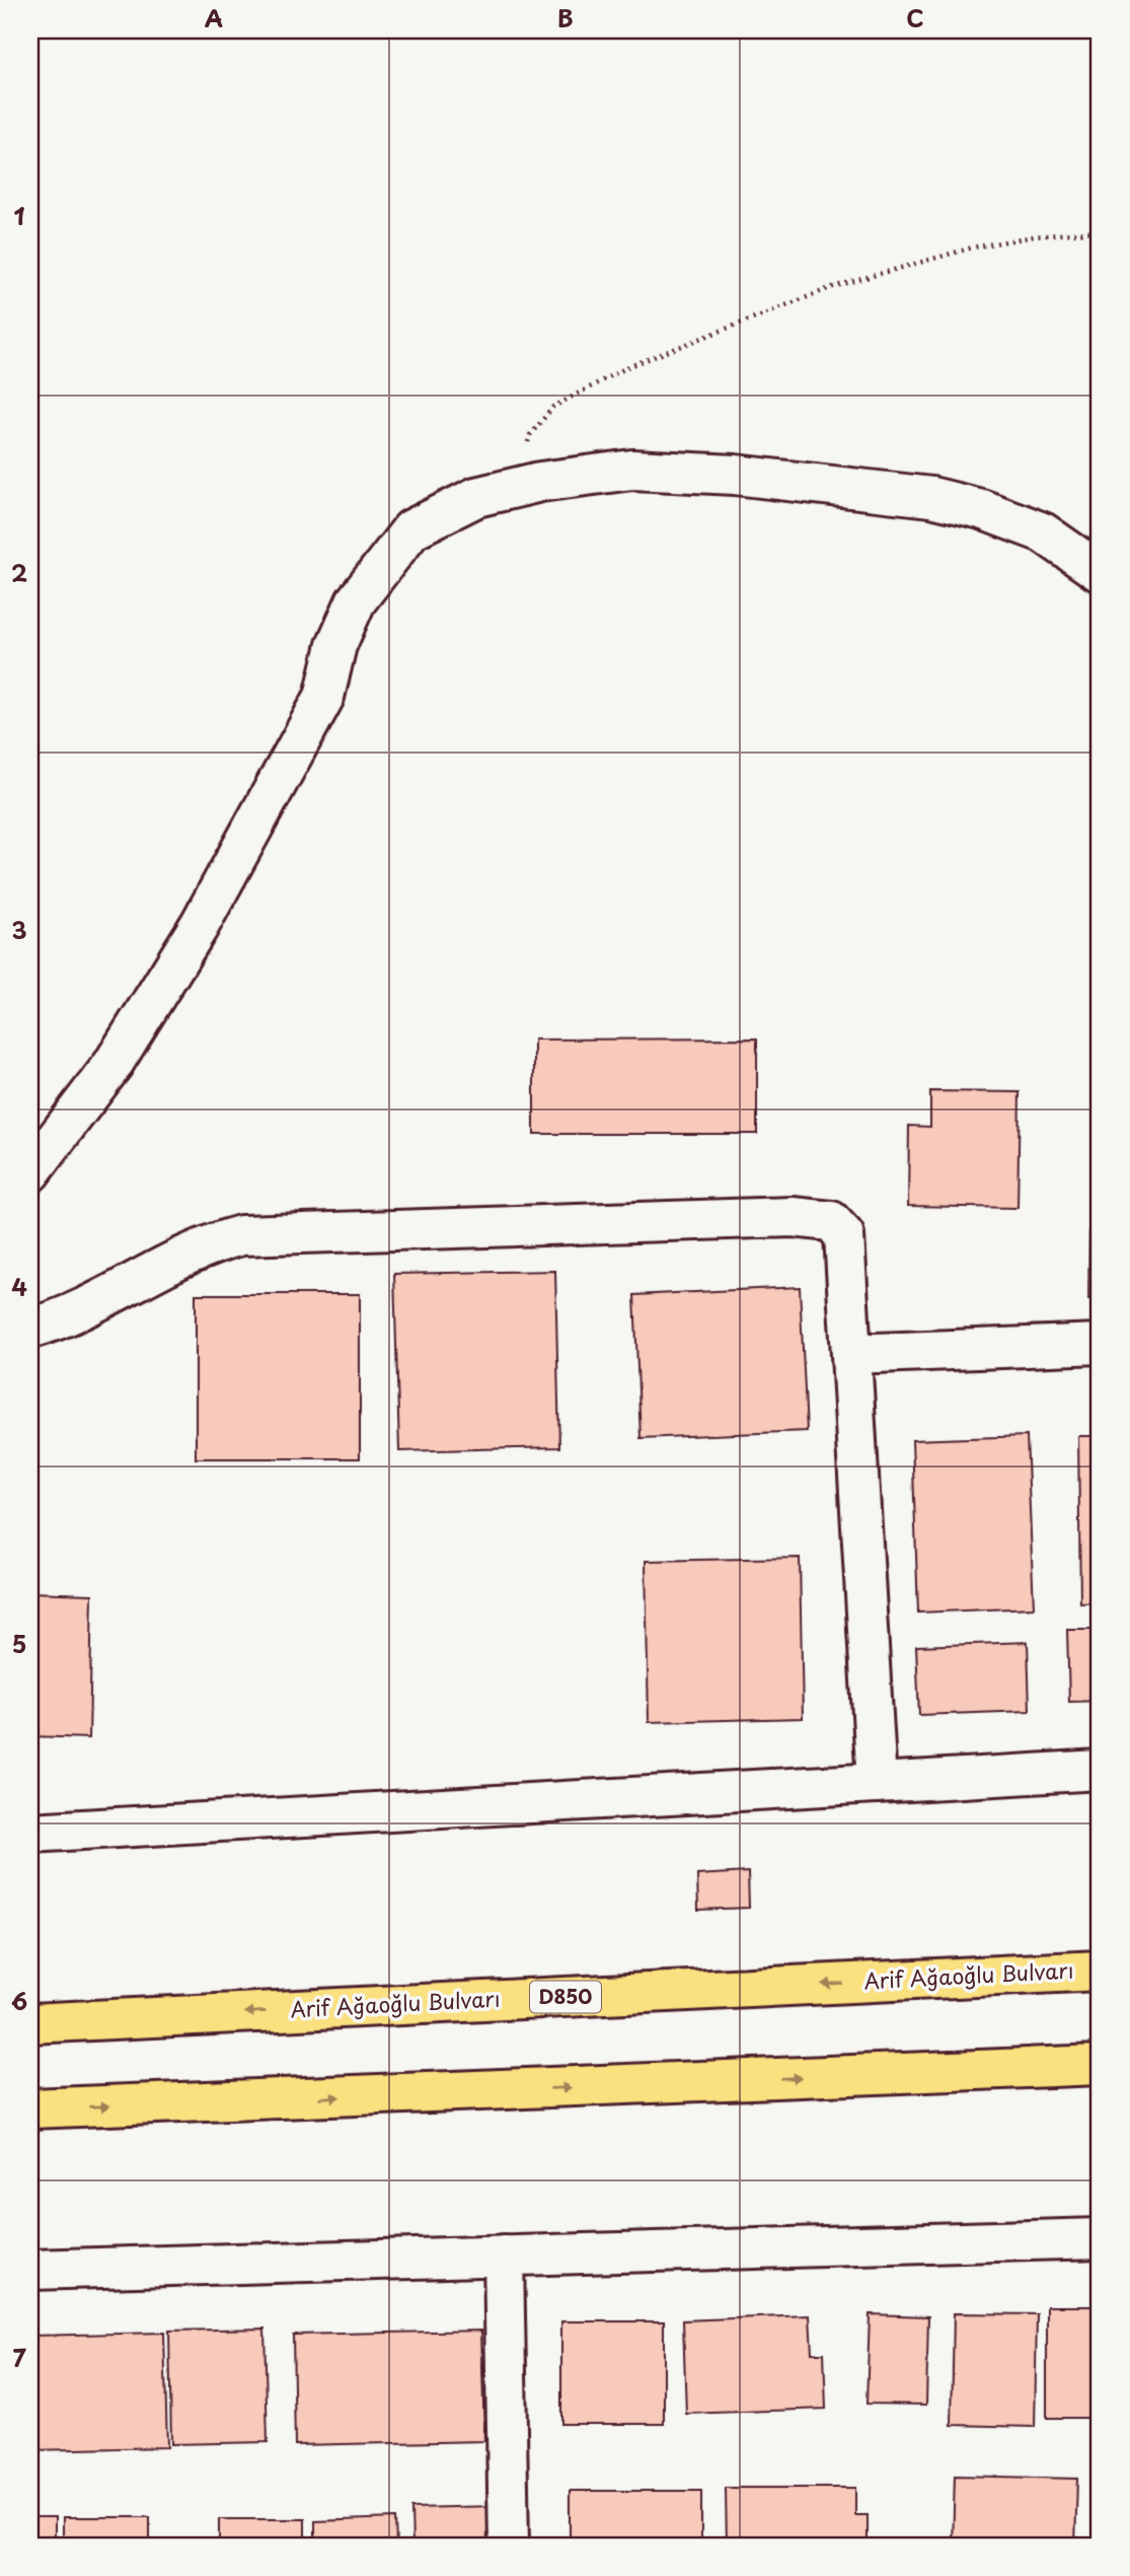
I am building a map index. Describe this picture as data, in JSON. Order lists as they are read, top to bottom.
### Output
{
  "streets": {
    "highway": ["Arif Ağaoğlu Bulvarı", "D850"]
  },
  "grid": {
    "columns": ["A", "B", "C"],
    "rows": [
      "1",
      "2",
      "3",
      "4",
      "5",
      "6",
      "7"
    ]
  }
}
